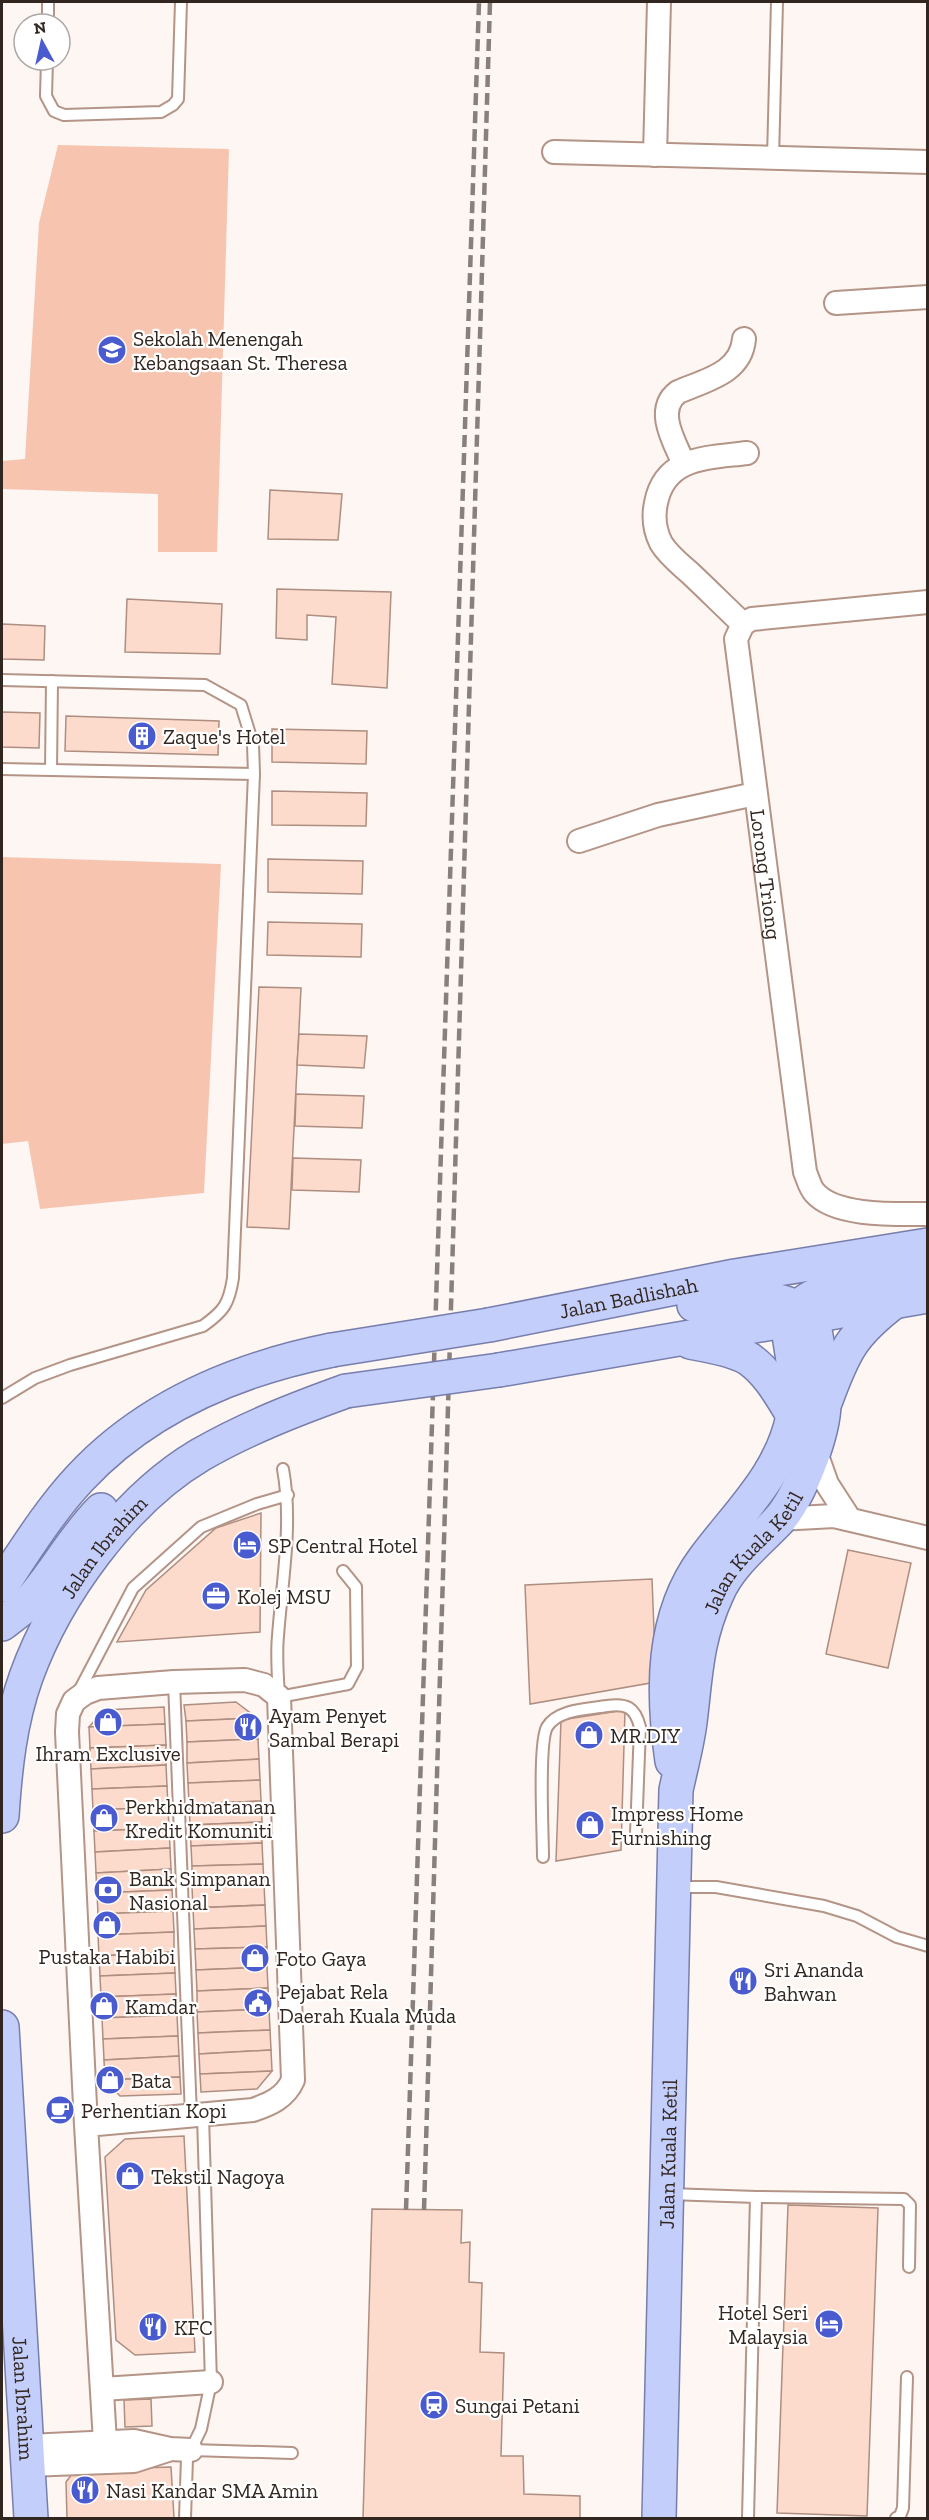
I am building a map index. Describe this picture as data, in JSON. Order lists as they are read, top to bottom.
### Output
{
  "streets": {
    "main road": ["Jalan Badlishah", "Jalan Ibrahim", "Jalan Kuala Ketil"],
    "street": ["Lorong Triong"]
  },
  "places": {
    "school or university": ["Sekolah Menengah Kebangsaan St. Theresa"],
    "building": ["Zaque's Hotel"],
    "hotel": ["SP Central Hotel", "Hotel Seri Malaysia"],
    "office": ["Kolej MSU"],
    "shop": [
      "Ihram Exclusive",
      "MR.DIY",
      "Perkhidmatanan Kredit Komuniti",
      "Impress Home Furnishing",
      "Pustaka Habibi",
      "Foto Gaya",
      "Kamdar",
      "Bata",
      "Tekstil Nagoya"
    ],
    "restaurant": [
      "Ayam Penyet Sambal Berapi",
      "Sri Ananda Bahwan",
      "KFC",
      "Nasi Kandar SMA Amin"
    ],
    "bank": ["Bank Simpanan Nasional"],
    "public building": ["Pejabat Rela Daerah Kuala Muda"],
    "cafe": ["Perhentian Kopi"],
    "station": ["Sungai Petani"]
  },
  "north": "top"
}
